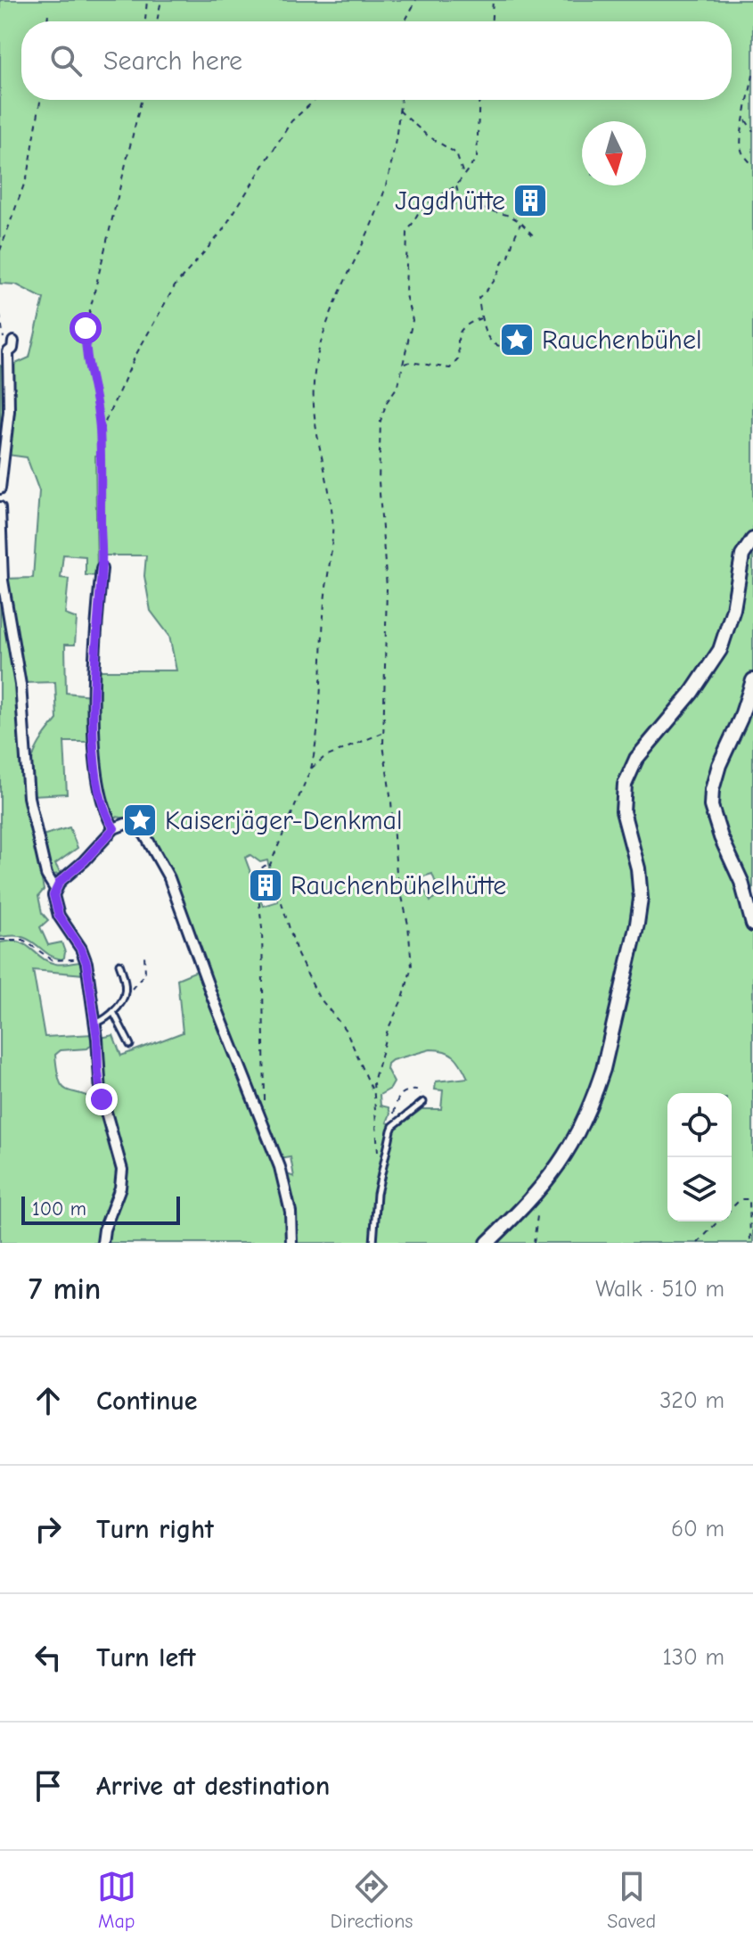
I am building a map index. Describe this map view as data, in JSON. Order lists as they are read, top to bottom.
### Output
{
  "places": {
    "building": ["Jagdhütte", "Rauchenbühelhütte"],
    "place": ["Rauchenbühel", "Kaiserjäger-Denkmal"]
  },
  "scale_bar": "100 m",
  "north": "bottom",
  "page": {
    "search": "Search here",
    "scale": "100 m",
    "heading": ["7 min", "Walk · 510 m"],
    "list": [
      ["Continue", "320 m"],
      ["Turn right", "60 m"],
      ["Turn left", "130 m"],
      "Arrive at destination"
    ],
    "nav": ["Map", "Directions", "Saved"]
  }
}
